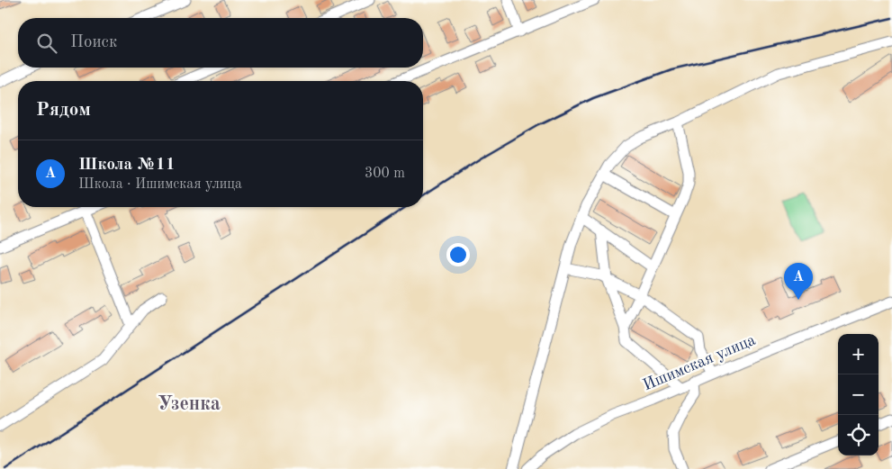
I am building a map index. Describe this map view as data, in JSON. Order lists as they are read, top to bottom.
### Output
{
  "streets": {
    "street": ["Ишимская улица"]
  },
  "districts": ["Узенка"],
  "page": {
    "search": "Поиск",
    "heading": "Рядом",
    "list": [
      {
        "mark": "A",
        "name": "Школа №11",
        "note": "Школа · Ишимская улица",
        "value": "300 m"
      }
    ],
    "pins": "A",
    "map_buttons": ["+", "−"]
  }
}
